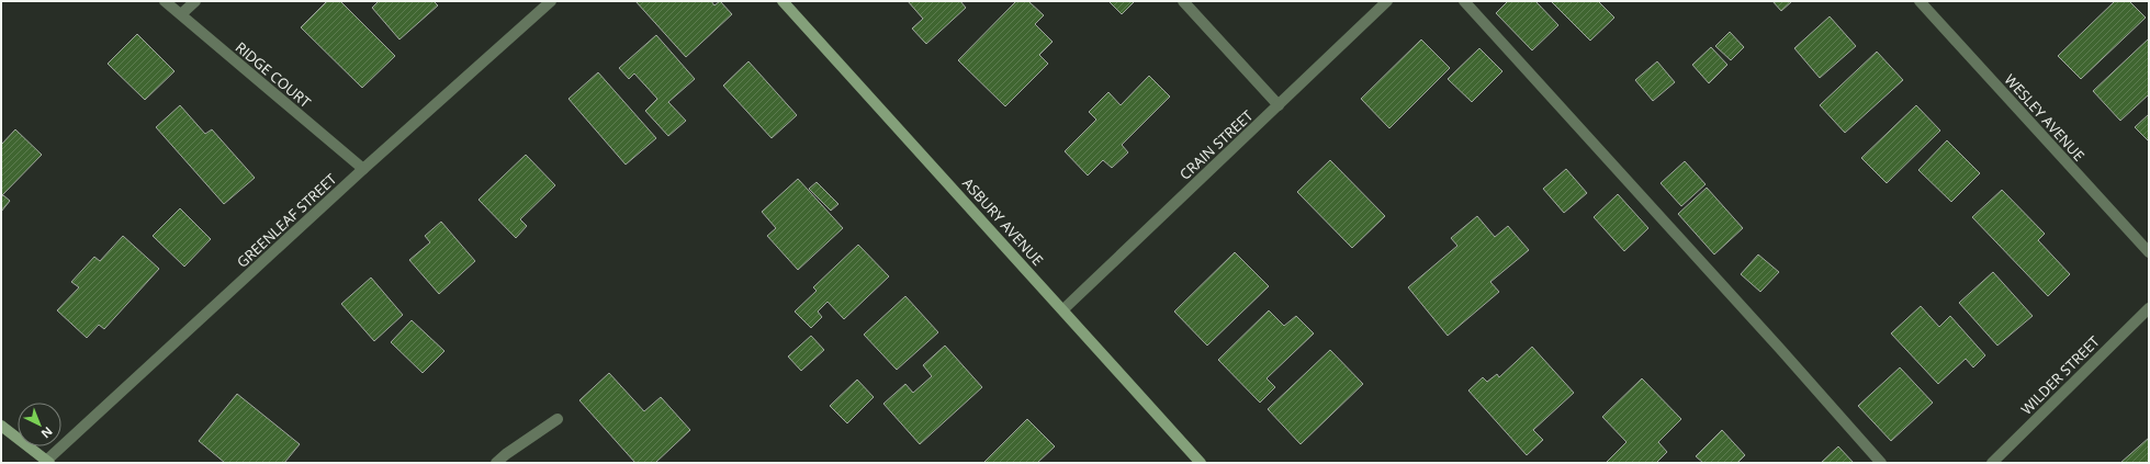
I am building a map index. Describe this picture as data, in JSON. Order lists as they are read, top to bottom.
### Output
{
  "streets": {
    "main road": ["ASBURY AVENUE"],
    "street": [
      "RIDGE COURT",
      "WESLEY AVENUE",
      "CRAIN STREET",
      "GREENLEAF STREET",
      "WILDER STREET"
    ]
  },
  "crossings": [
    ["RIDGE COURT", "GREENLEAF STREET"],
    ["CRAIN STREET", "ASBURY AVENUE"]
  ],
  "north": "bottom right"
}
